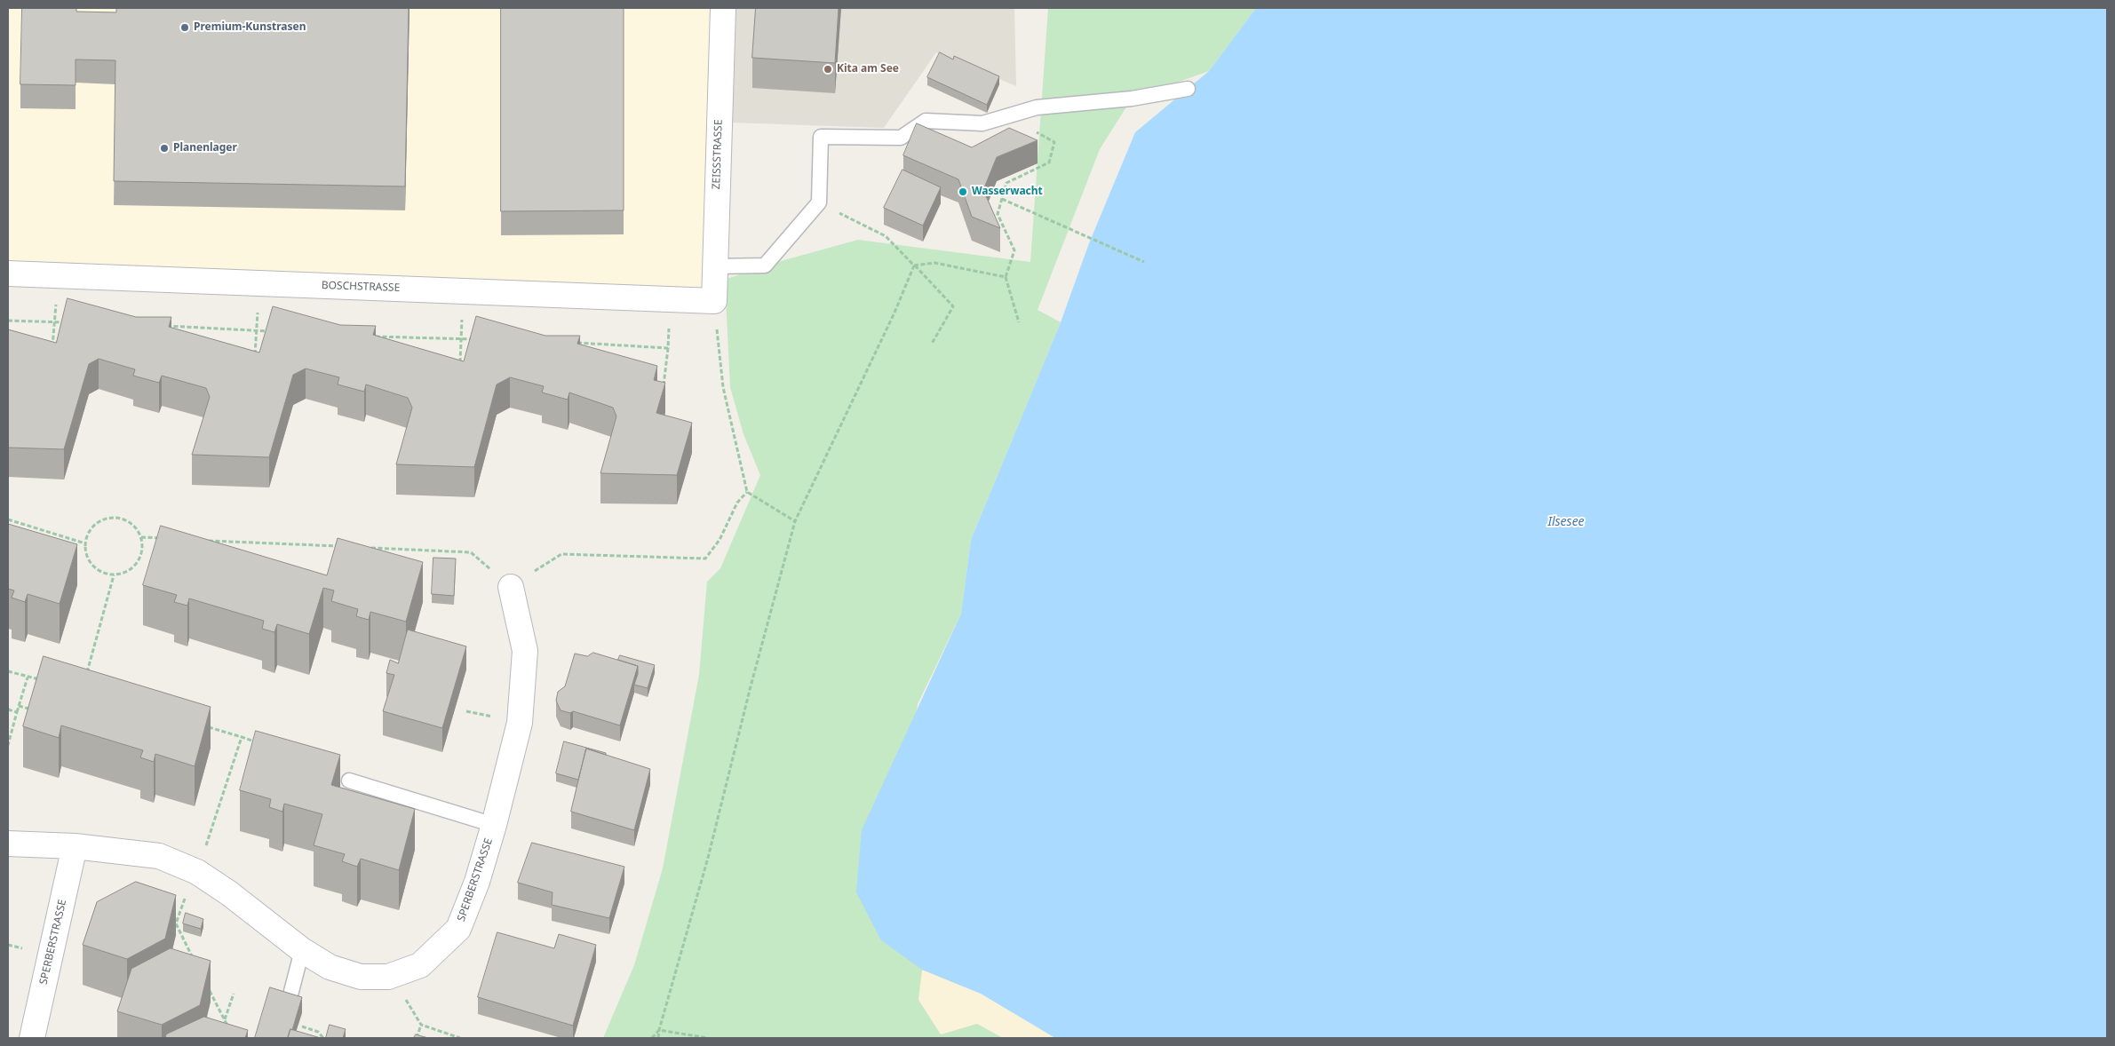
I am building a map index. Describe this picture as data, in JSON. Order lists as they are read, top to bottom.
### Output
{
  "streets": {
    "street": ["ZEISSSTRASSE", "BOSCHSTRASSE", "SPERBERSTRASSE"]
  },
  "crossings": [
    ["ZEISSSTRASSE", "BOSCHSTRASSE"]
  ],
  "water": ["Ilsesee"],
  "places": [
    "Premium-Kunstrasen",
    "Kita am See",
    "Planenlager",
    "Wasserwacht"
  ]
}
